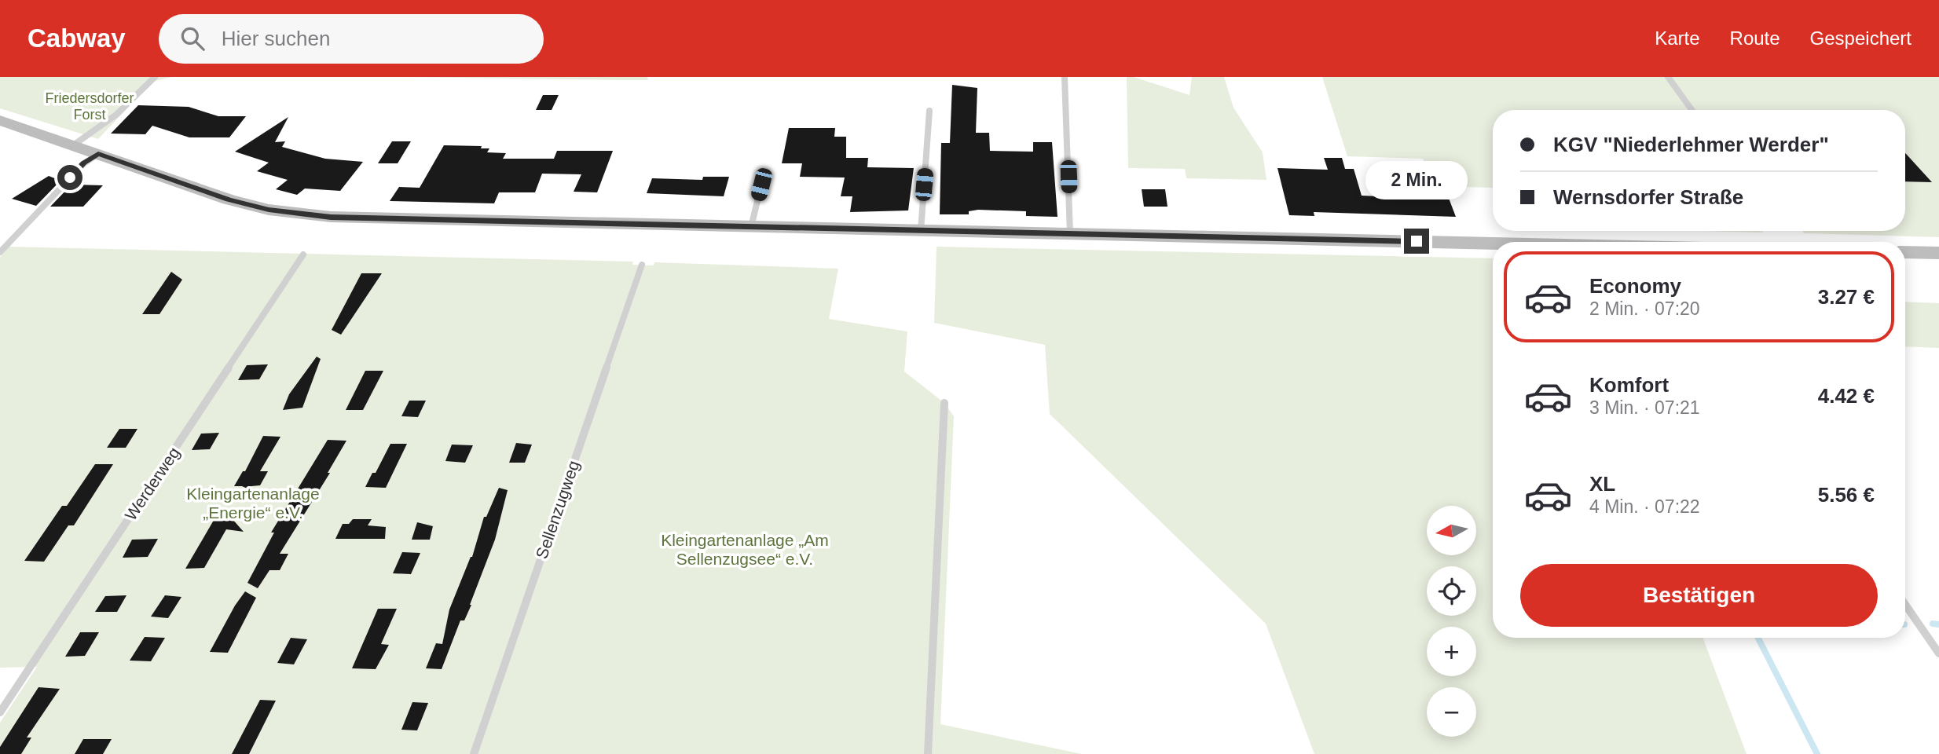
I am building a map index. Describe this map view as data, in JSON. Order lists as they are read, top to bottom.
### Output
{
  "streets": {
    "lane": ["Werderweg", "Sellenzugweg"]
  },
  "parks": ["Friedersdorfer Forst", "Kleingartenanlage „Energie“ e.V.", "Kleingartenanlage „Am Sellenzugsee“ e.V."],
  "north": "left",
  "page": {
    "header": "Cabway",
    "search": "Hier suchen",
    "nav": ["Karte", "Route", "Gespeichert"],
    "banner": ["KGV \"Niederlehmer Werder\"", "Wernsdorfer Straße"],
    "bubble": "2 Min.",
    "list": [
      {
        "name": "Economy",
        "note": "2 Min. · 07:20",
        "value": "3.27 €"
      },
      {
        "name": "Komfort",
        "note": "3 Min. · 07:21",
        "value": "4.42 €"
      },
      {
        "name": "XL",
        "note": "4 Min. · 07:22",
        "value": "5.56 €"
      }
    ],
    "map_buttons": ["+", "−"],
    "buttons": "Bestätigen"
  }
}
